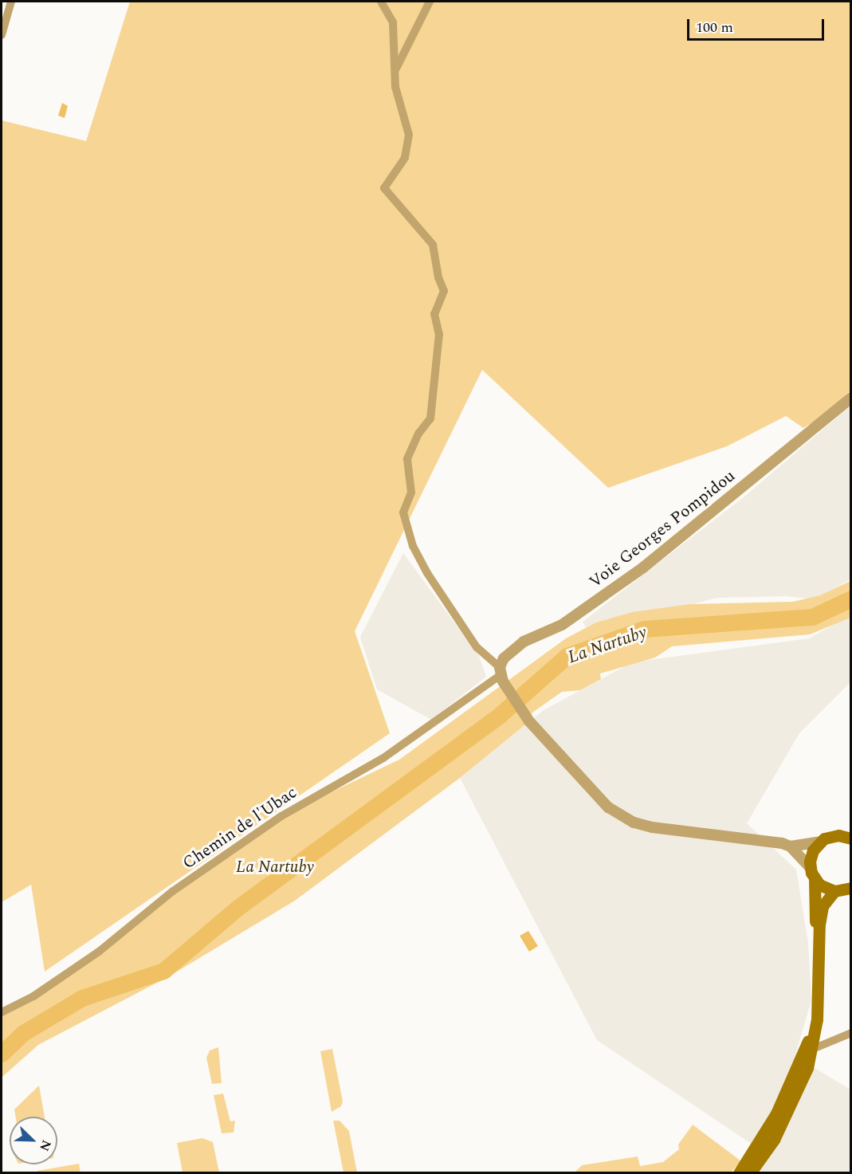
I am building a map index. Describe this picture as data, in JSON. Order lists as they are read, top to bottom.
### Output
{
  "streets": {
    "street": ["Voie Georges Pompidou", "Chemin de l'Ubac"]
  },
  "crossings": [
    ["Voie Georges Pompidou", "Chemin de l'Ubac"]
  ],
  "water": ["La Nartuby"],
  "parks": ["La Nartuby"],
  "scale_bar": "100 m",
  "north": "bottom right"
}
